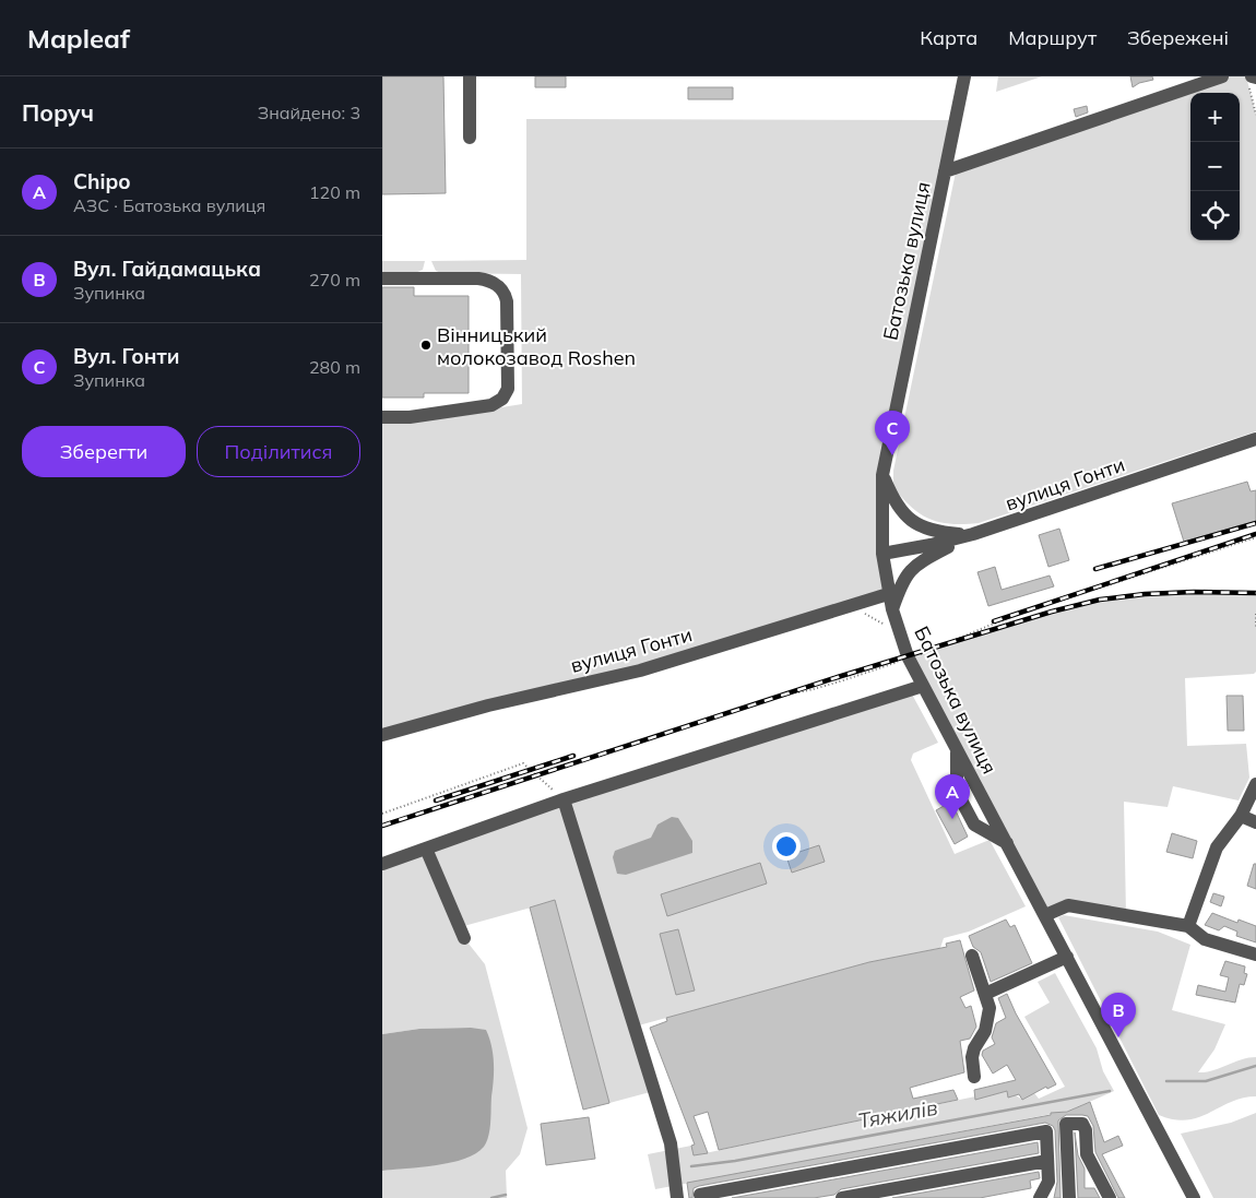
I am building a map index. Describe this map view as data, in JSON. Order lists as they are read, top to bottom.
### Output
{
  "streets": {
    "street": ["Батозька вулиця", "вулиця Гонти"]
  },
  "crossings": [
    ["Батозька вулиця", "вулиця Гонти"]
  ],
  "water": ["Тяжилів"],
  "places": ["Вінницький молокозавод Roshen"],
  "page": {
    "header": "Mapleaf",
    "nav": ["Карта", "Маршрут", "Збережені"],
    "heading": ["Поруч", "Знайдено: 3"],
    "map_buttons": ["+", "−"],
    "list": [
      {
        "mark": "A",
        "name": "Chipo",
        "note": "АЗС · Батозька вулиця",
        "value": "120 m"
      },
      {
        "mark": "B",
        "name": "Вул. Гайдамацька",
        "note": "Зупинка",
        "value": "270 m"
      },
      {
        "mark": "C",
        "name": "Вул. Гонти",
        "note": "Зупинка",
        "value": "280 m"
      }
    ],
    "buttons": ["Зберегти", "Поділитися"],
    "pins": ["C", "A", "B"]
  }
}
